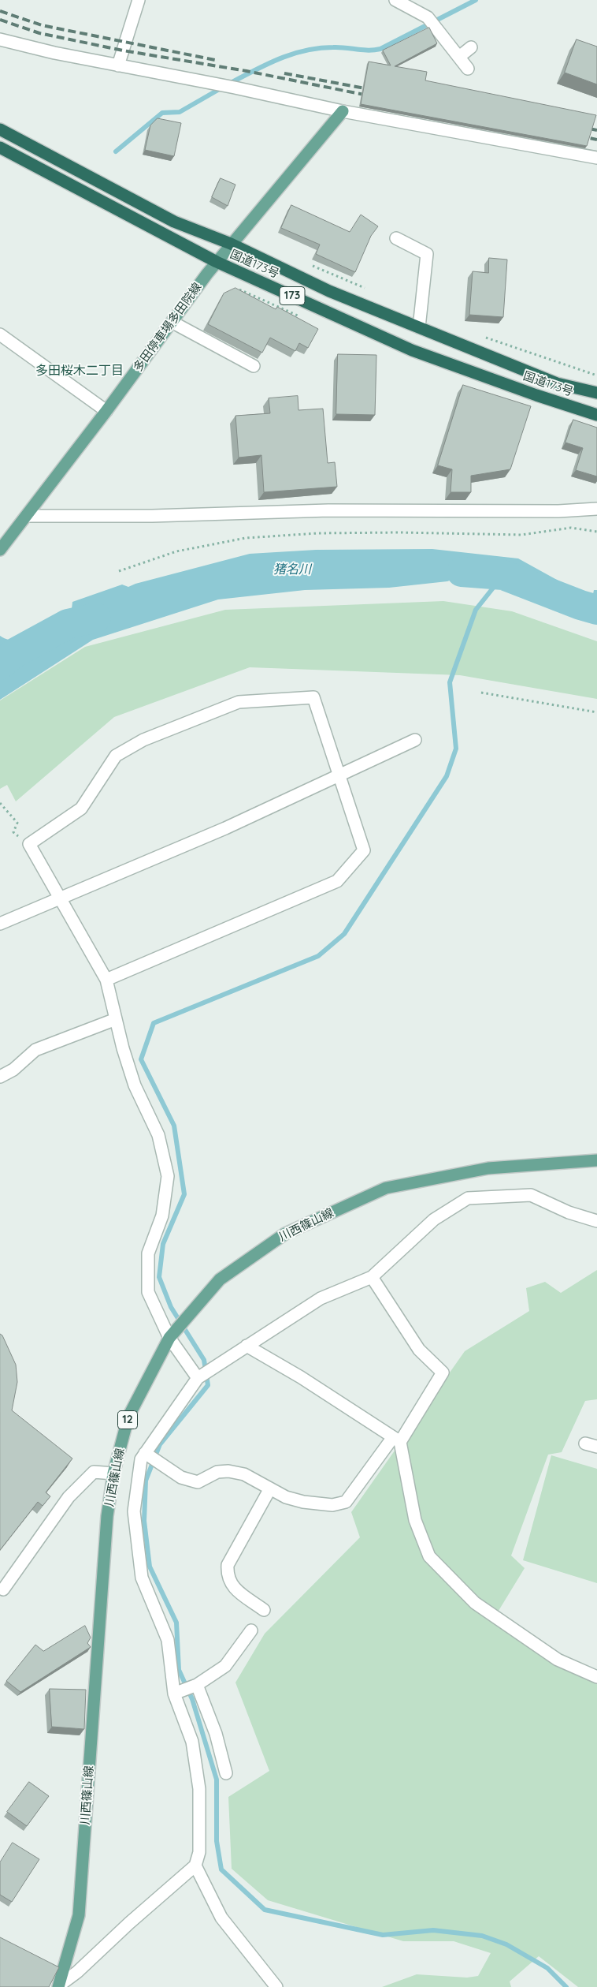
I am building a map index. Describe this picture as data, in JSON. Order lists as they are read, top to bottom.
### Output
{
  "streets": {
    "highway": ["国道173号", "173"],
    "main road": ["多田停車場多田院線", "川西篠山線", "12"]
  },
  "crossings": [
    ["国道173号", "多田停車場多田院線"]
  ],
  "districts": ["多田桜木二丁目"],
  "water": ["猪名川"]
}
